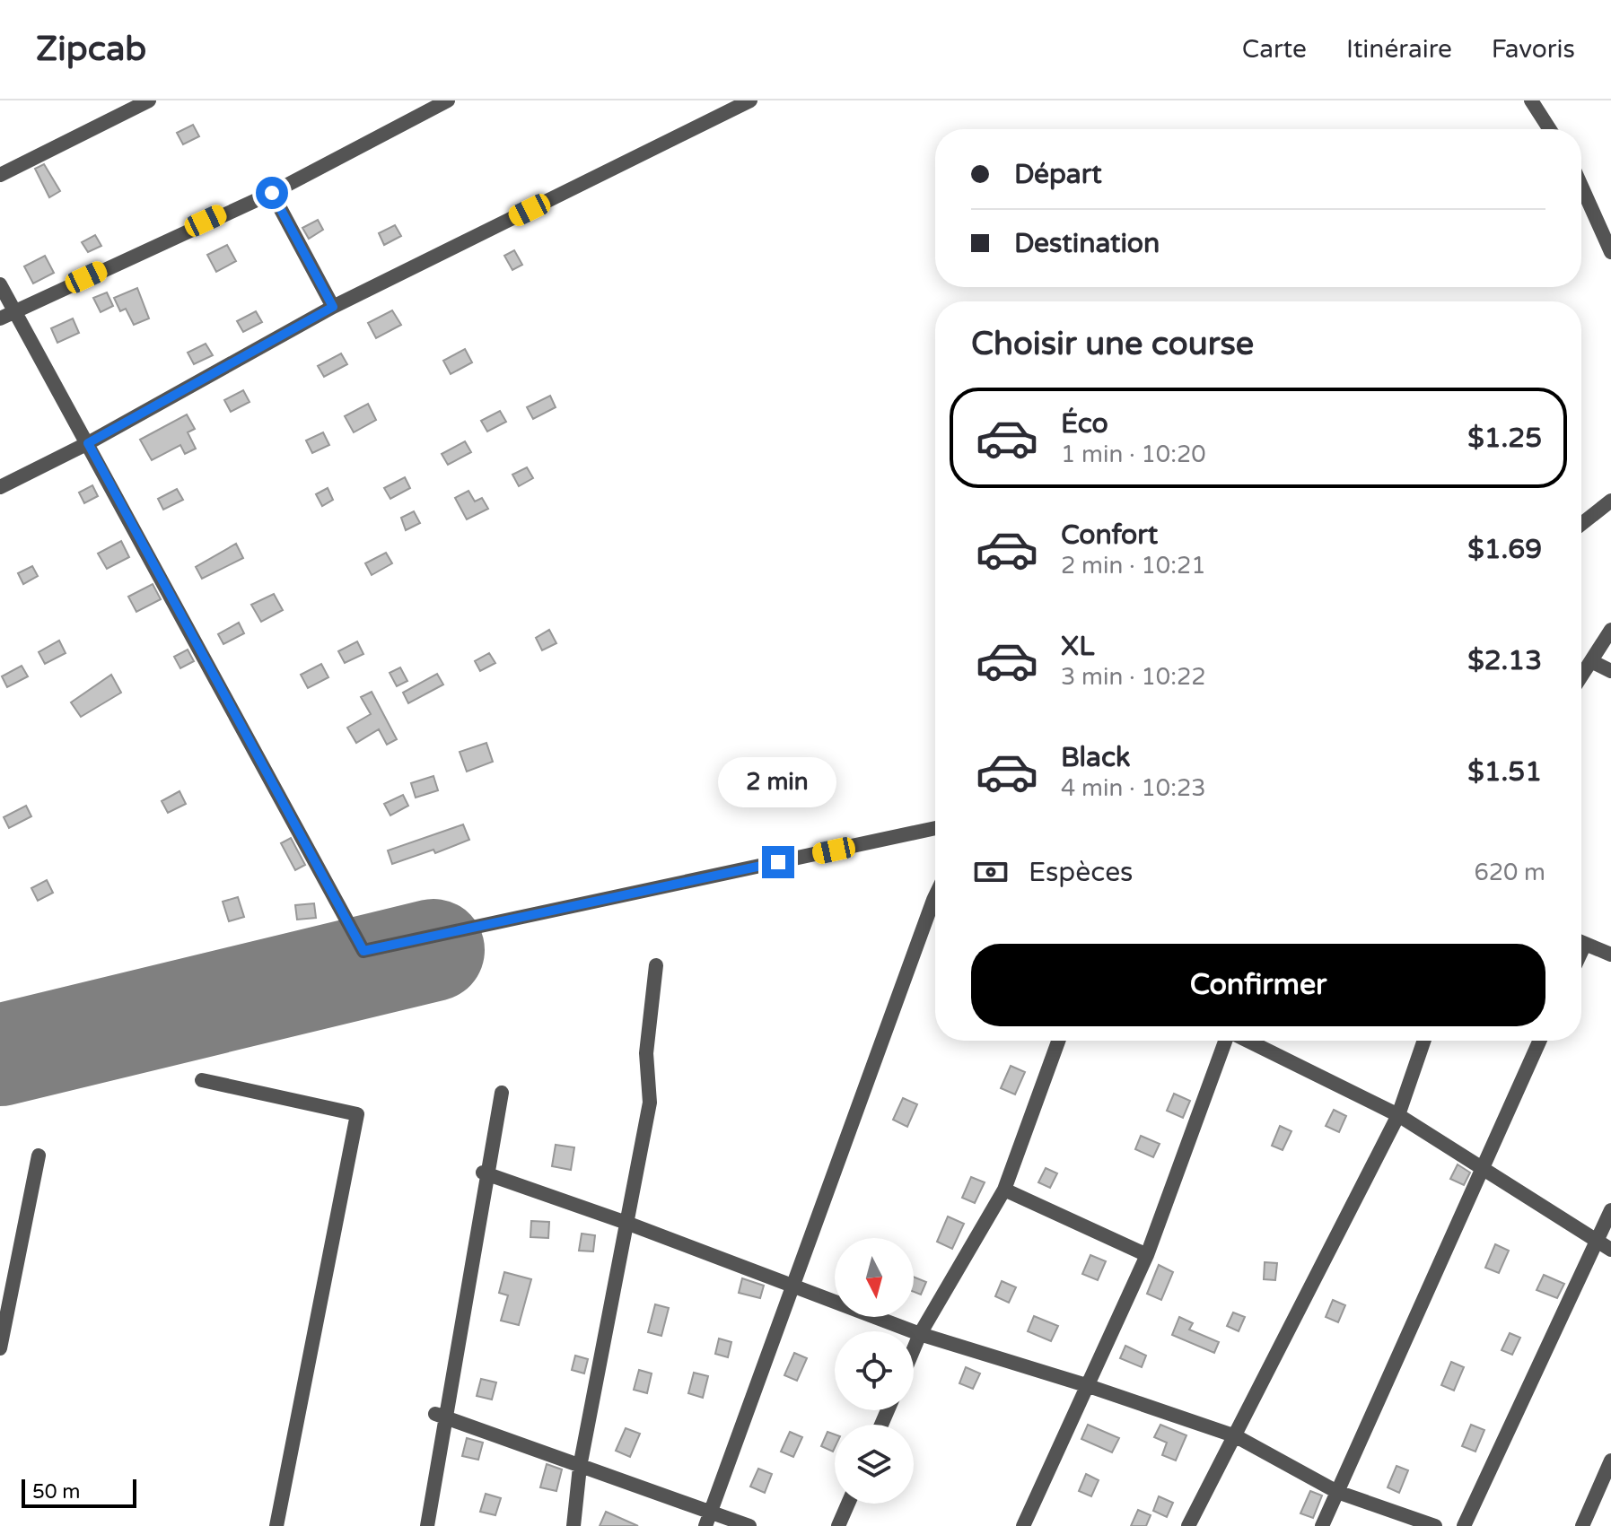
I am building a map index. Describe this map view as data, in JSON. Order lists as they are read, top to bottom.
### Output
{
  "scale_bar": "50 m",
  "north": "bottom",
  "page": {
    "header": "Zipcab",
    "nav": ["Carte", "Itinéraire", "Favoris"],
    "banner": ["Départ", "Destination"],
    "heading": "Choisir une course",
    "list": [
      {
        "name": "Éco",
        "note": "1 min · 10:20",
        "value": "$1.25"
      },
      {
        "name": "Confort",
        "note": "2 min · 10:21",
        "value": "$1.69"
      },
      {
        "name": "XL",
        "note": "3 min · 10:22",
        "value": "$2.13"
      },
      {
        "name": "Black",
        "note": "4 min · 10:23",
        "value": "$1.51"
      }
    ],
    "bubble": "2 min",
    "pay": ["Espèces", "620 m"],
    "buttons": "Confirmer",
    "scale": "50 m"
  }
}
